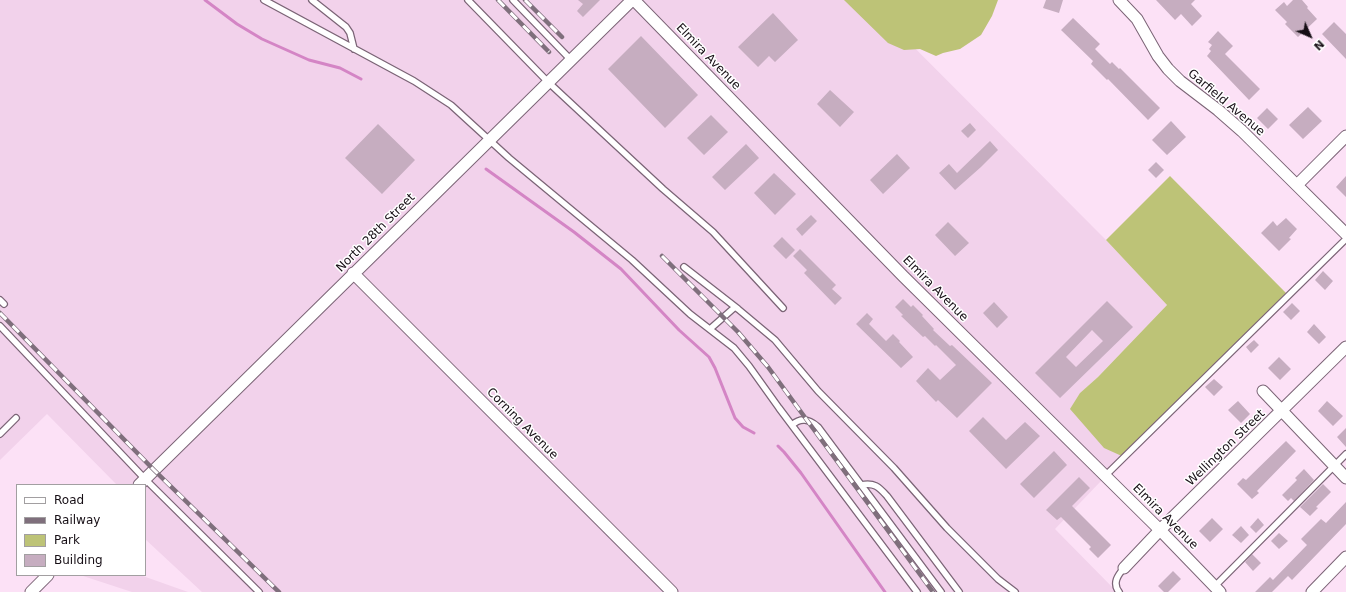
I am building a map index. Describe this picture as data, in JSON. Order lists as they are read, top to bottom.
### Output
{
  "streets": {
    "street": [
      "Elmira Avenue",
      "Garfield Avenue",
      "North 28th Street",
      "Corning Avenue",
      "Wellington Street"
    ]
  },
  "crossings": [
    ["Elmira Avenue", "North 28th Street"],
    ["Elmira Avenue", "Wellington Street"],
    ["North 28th Street", "Corning Avenue"]
  ],
  "legend": [
    "Road",
    "Railway",
    "Park",
    "Building"
  ],
  "north": "bottom right"
}
